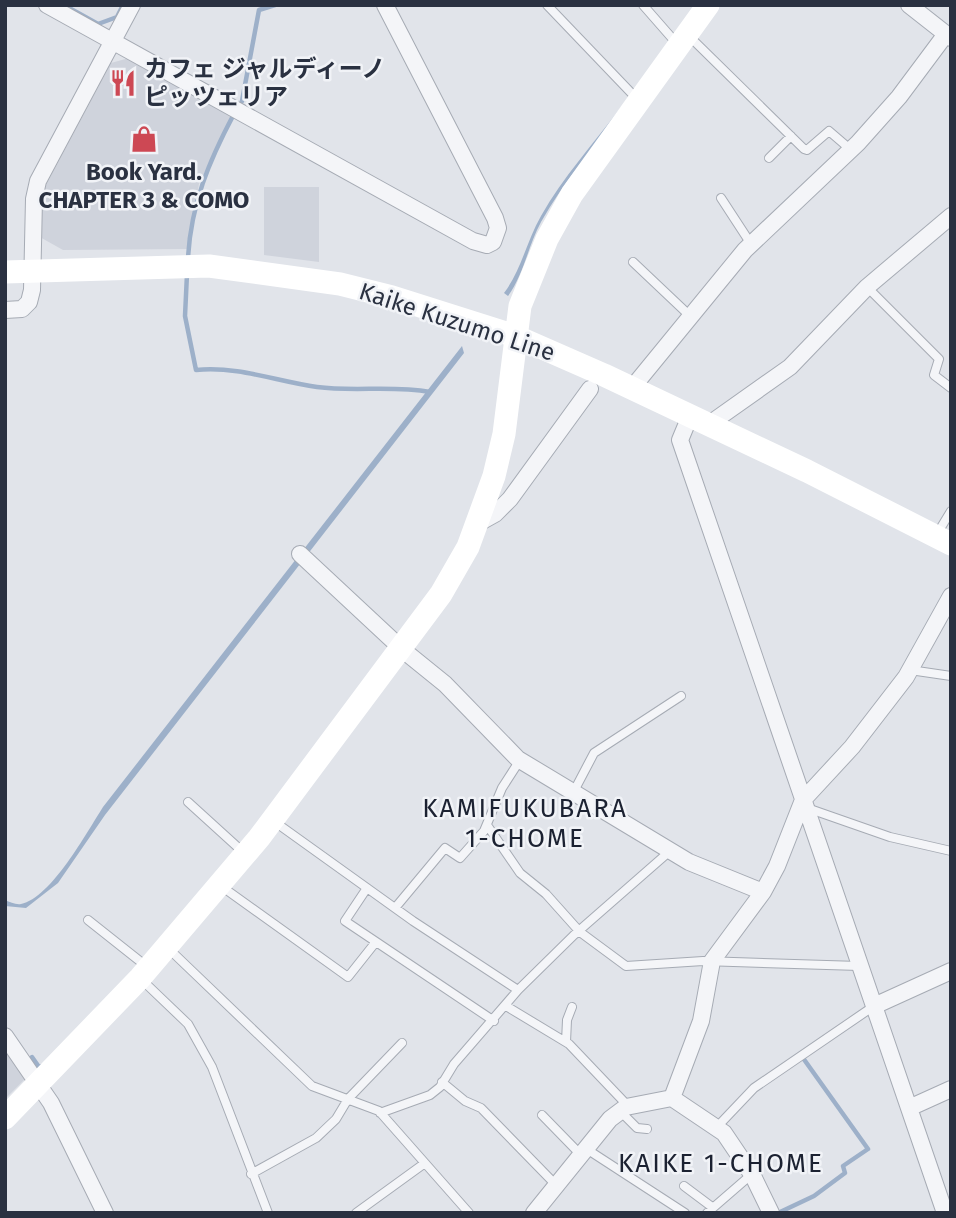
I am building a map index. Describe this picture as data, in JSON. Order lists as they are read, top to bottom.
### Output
{
  "streets": {
    "street": ["Kaike Kuzumo Line"]
  },
  "districts": ["KAMIFUKUBARA 1-CHOME", "KAIKE 1-CHOME"],
  "places": {
    "restaurant": ["カフェ ジャルディーノ ピッツェリア"],
    "shop": ["Book Yard. CHAPTER 3 & COMO"]
  }
}
